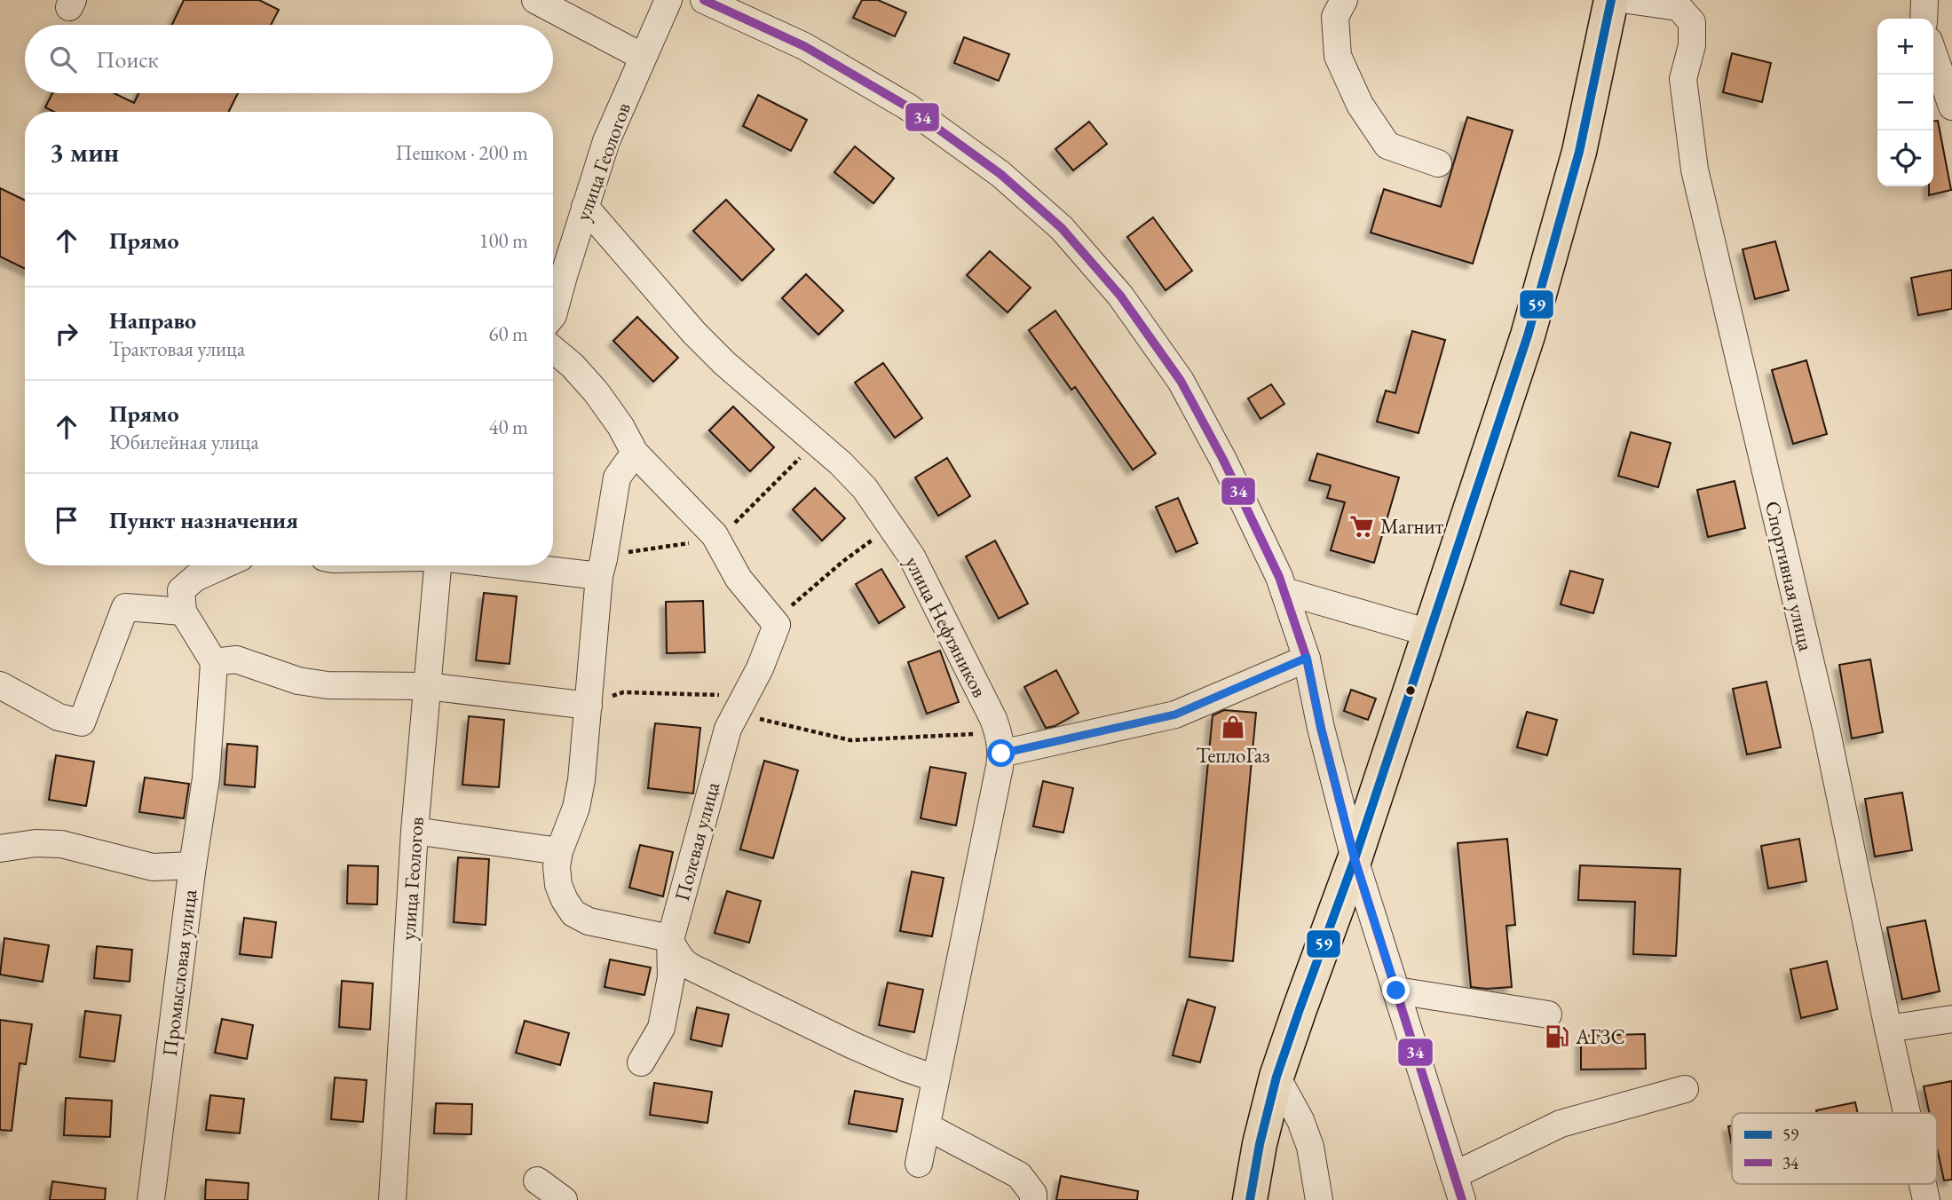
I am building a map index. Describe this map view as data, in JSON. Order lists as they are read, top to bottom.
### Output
{
  "streets": {
    "street": [
      "улица Геологов",
      "Спортивная улица",
      "улица Нефтяников",
      "Полевая улица",
      "Промысловая улица"
    ]
  },
  "crossings": [
    ["улица Геологов", "улица Нефтяников"]
  ],
  "places": {
    "supermarket": ["Магнит"],
    "shop": ["ТеплоГаз"],
    "fuel station": ["АГЗС"]
  },
  "lines": ["transit line 59", "transit line 34"],
  "legend": ["59", "34"],
  "page": {
    "map_buttons": ["+", "−"],
    "search": "Поиск",
    "heading": ["3 мин", "Пешком · 200 m"],
    "list": [
      ["Прямо", "100 m"],
      ["Направо", "Трактовая улица", "60 m"],
      ["Прямо", "Юбилейная улица", "40 m"],
      "Пункт назначения"
    ]
  }
}
